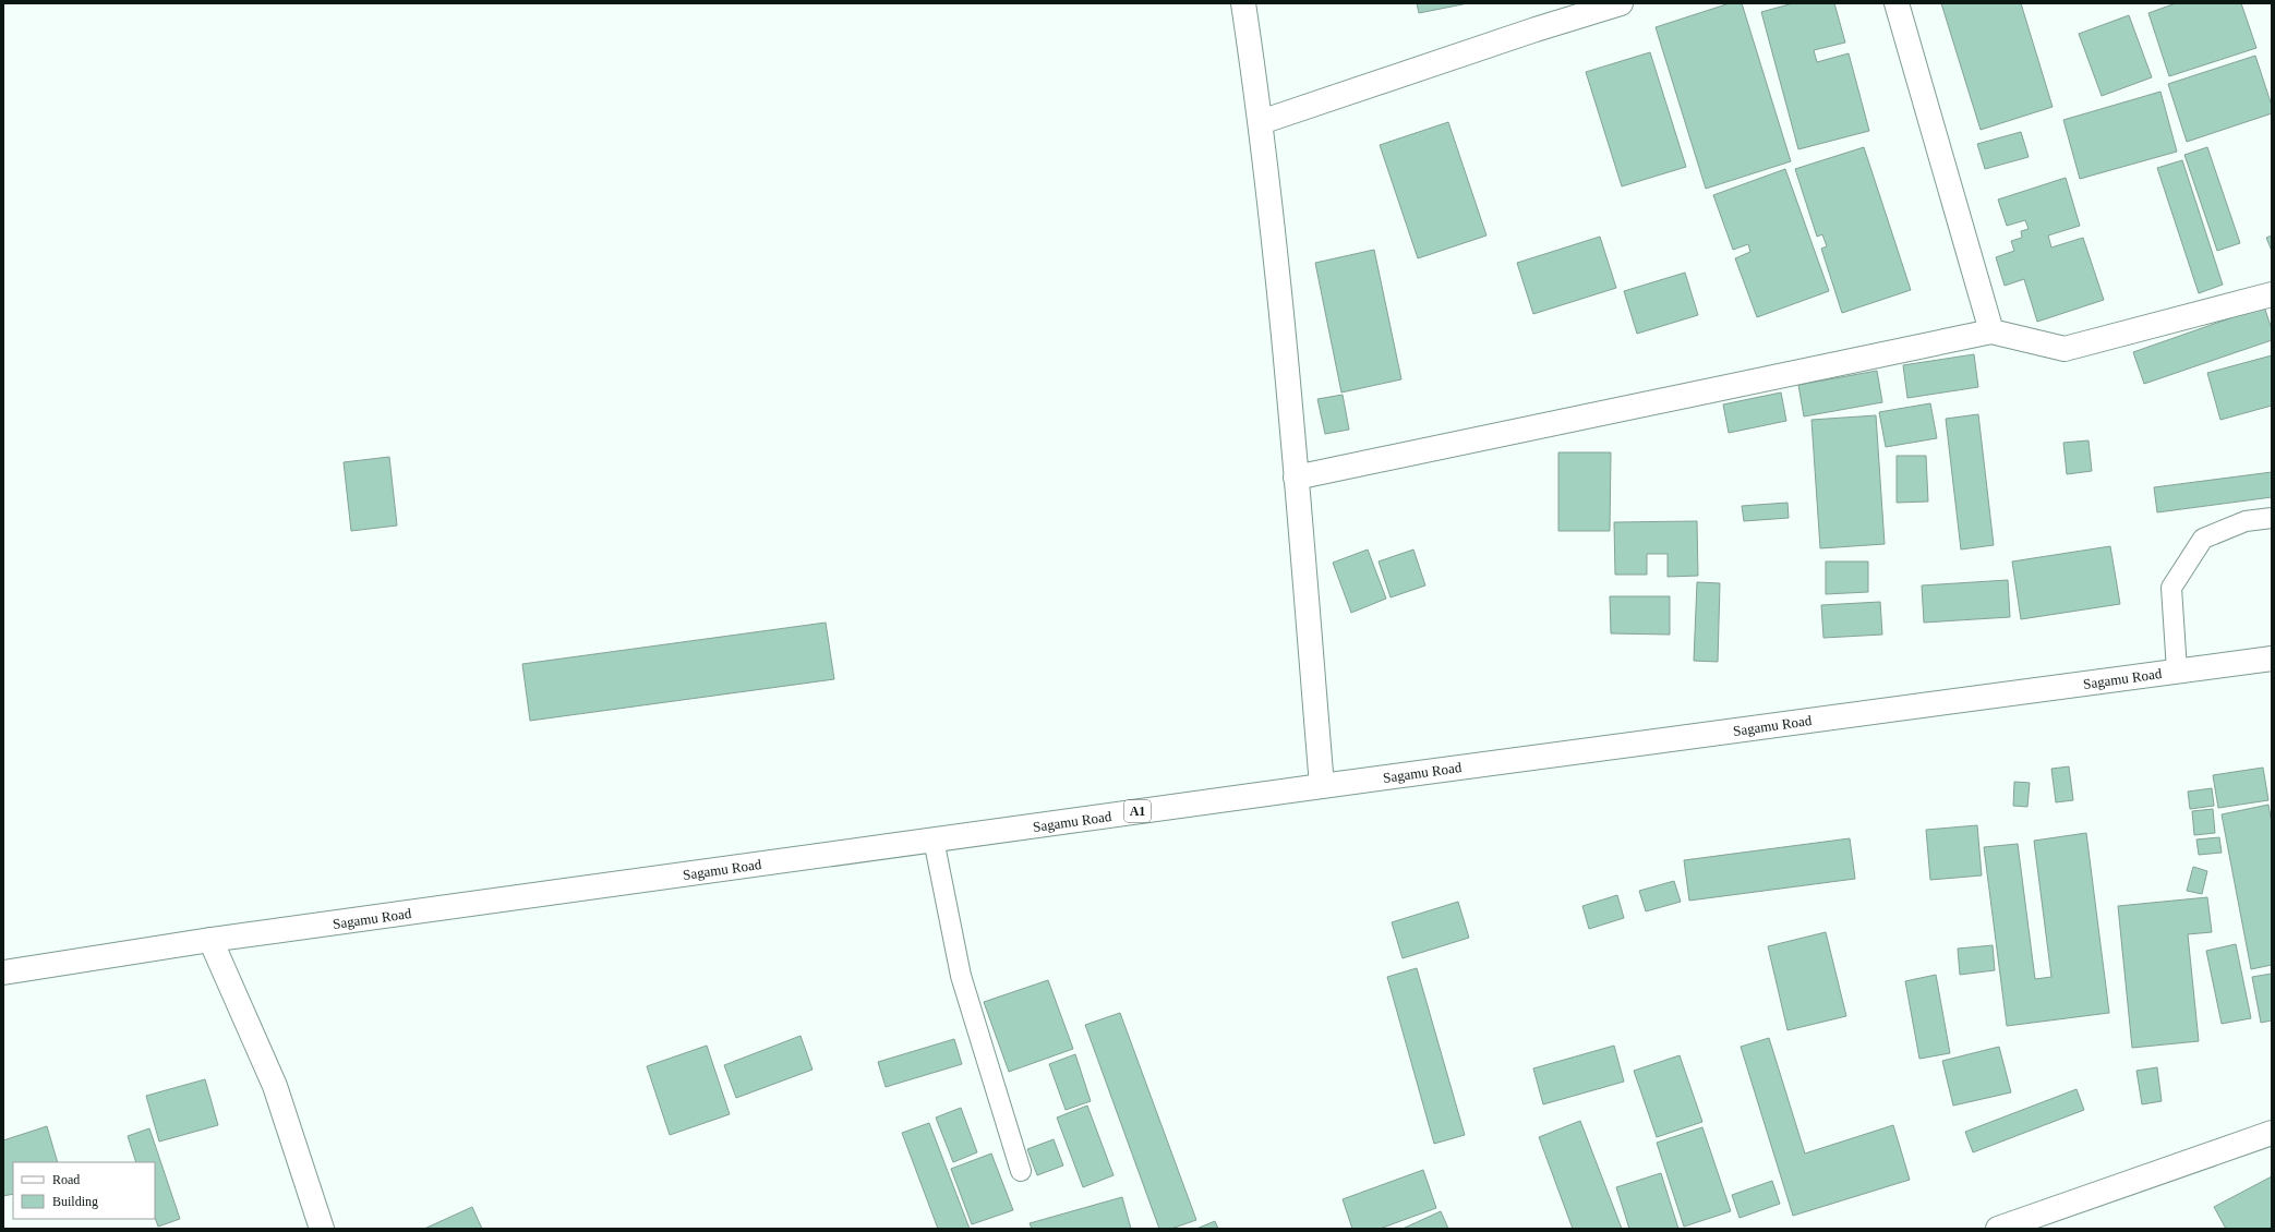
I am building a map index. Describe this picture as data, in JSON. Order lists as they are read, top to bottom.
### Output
{
  "streets": {
    "main road": ["Sagamu Road", "A1"]
  },
  "legend": ["Road", "Building"]
}
